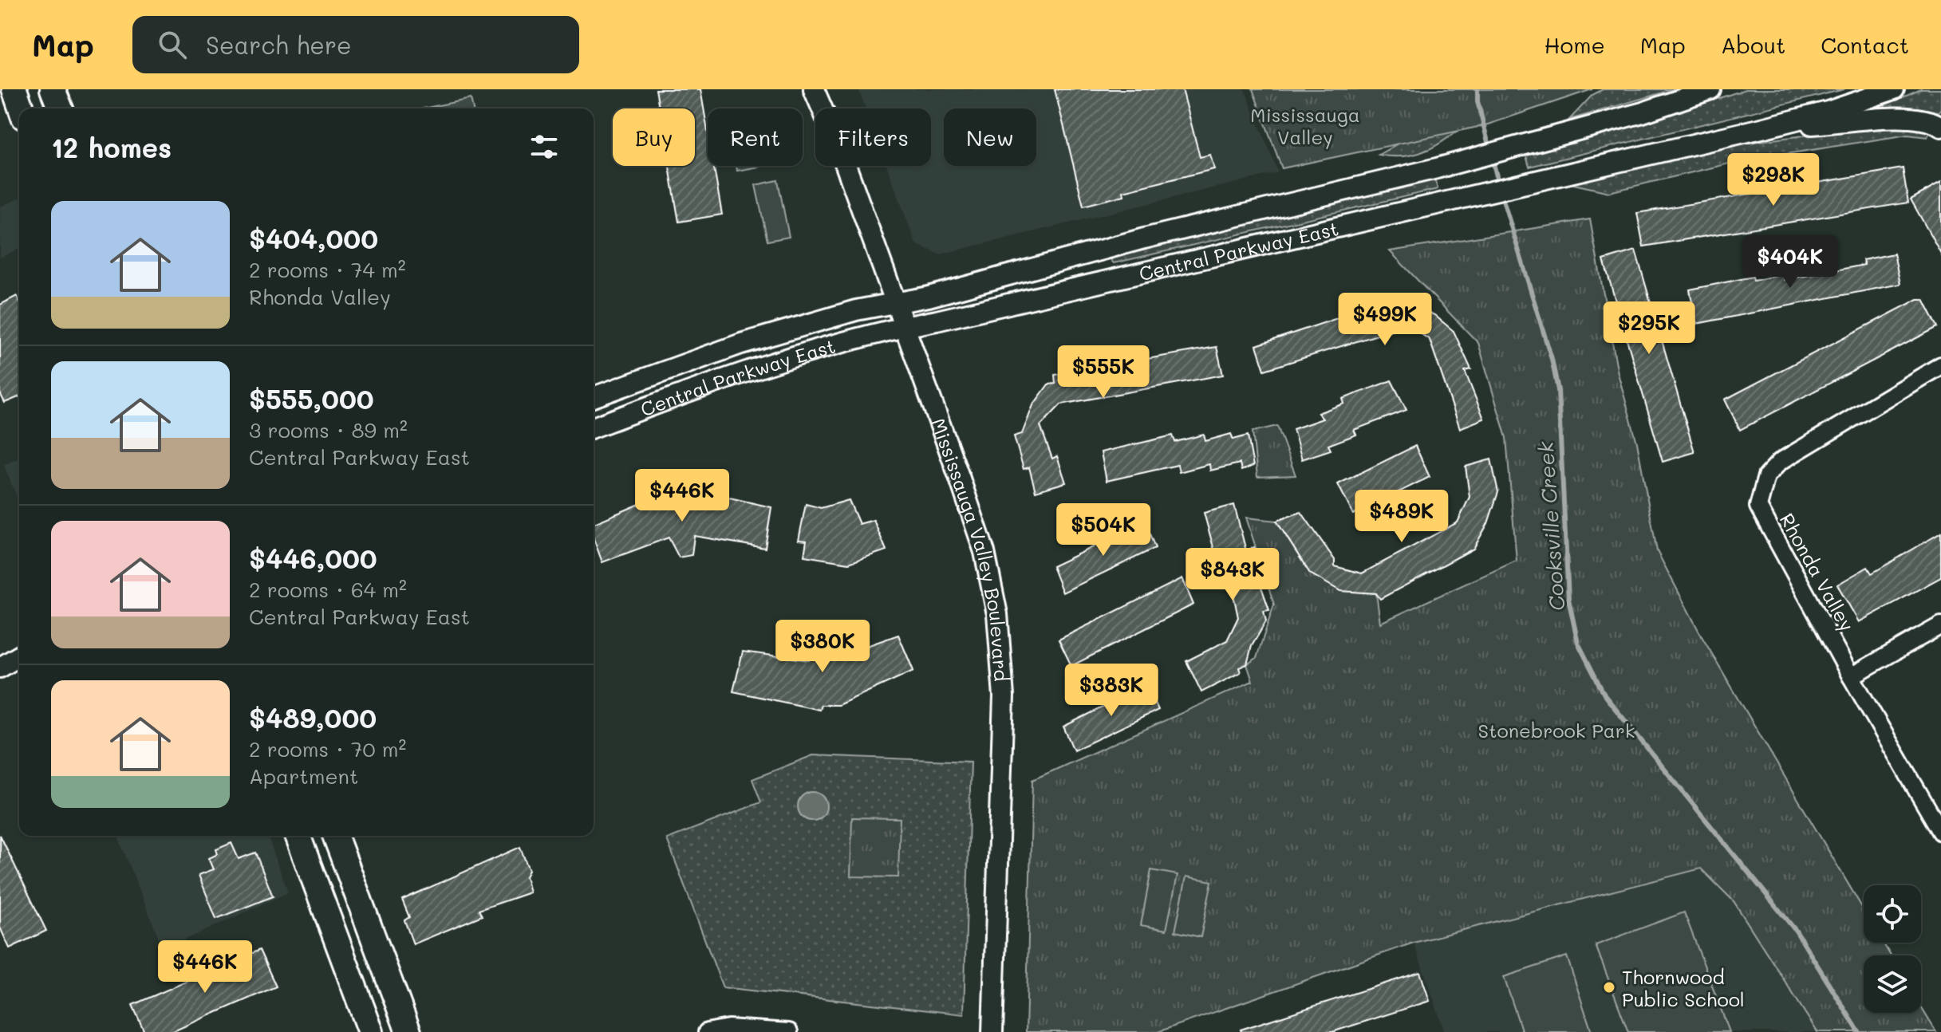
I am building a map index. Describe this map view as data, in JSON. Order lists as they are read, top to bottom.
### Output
{
  "streets": {
    "street": ["Central Parkway East", "Mississauga Valley Boulevard", "Rhonda Valley"]
  },
  "crossings": [
    ["Central Parkway East", "Mississauga Valley Boulevard"]
  ],
  "water": ["Cooksville Creek"],
  "parks": ["Mississauga Valley", "Stonebrook Park"],
  "places": ["Thornwood Public School"],
  "page": {
    "header": "Map",
    "search": "Search here",
    "nav": [
      "Home",
      "Map",
      "About",
      "Contact"
    ],
    "chip": [
      "Buy",
      "Rent",
      "Filters",
      "New"
    ],
    "heading": "12 homes",
    "price": [
      "$298K",
      "$404K",
      "$499K",
      "$295K",
      "$555K",
      "$446K",
      "$489K",
      "$504K",
      "$843K",
      "$380K",
      "$383K",
      "$446K"
    ],
    "list": [
      {
        "name": "$404,000",
        "note": "2 rooms · 74 m² · Rhonda Valley"
      },
      {
        "name": "$555,000",
        "note": "3 rooms · 89 m² · Central Parkway East"
      },
      {
        "name": "$446,000",
        "note": "2 rooms · 64 m² · Central Parkway East"
      },
      {
        "name": "$489,000",
        "note": "2 rooms · 70 m² · Apartment"
      }
    ]
  }
}
